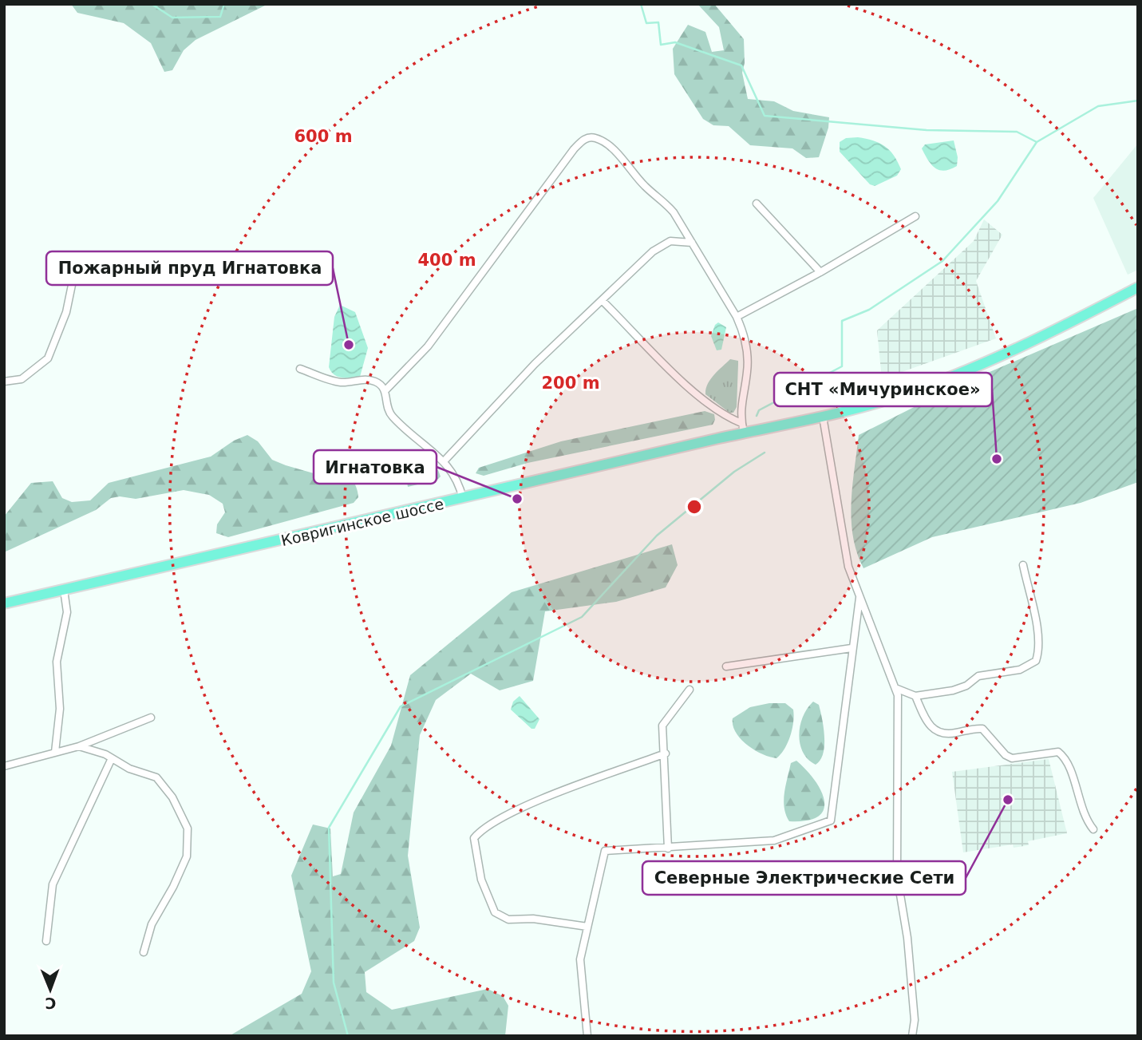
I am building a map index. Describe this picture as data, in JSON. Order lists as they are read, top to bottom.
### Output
{
  "streets": {
    "main road": ["Ковригинское шоссе"]
  },
  "places": [
    "Пожарный пруд Игнатовка",
    "СНТ «Мичуринское»",
    "Игнатовка",
    "Северные Электрические Сети"
  ],
  "north": "bottom",
  "rings": ["600 m", "400 m", "200 m"]
}
